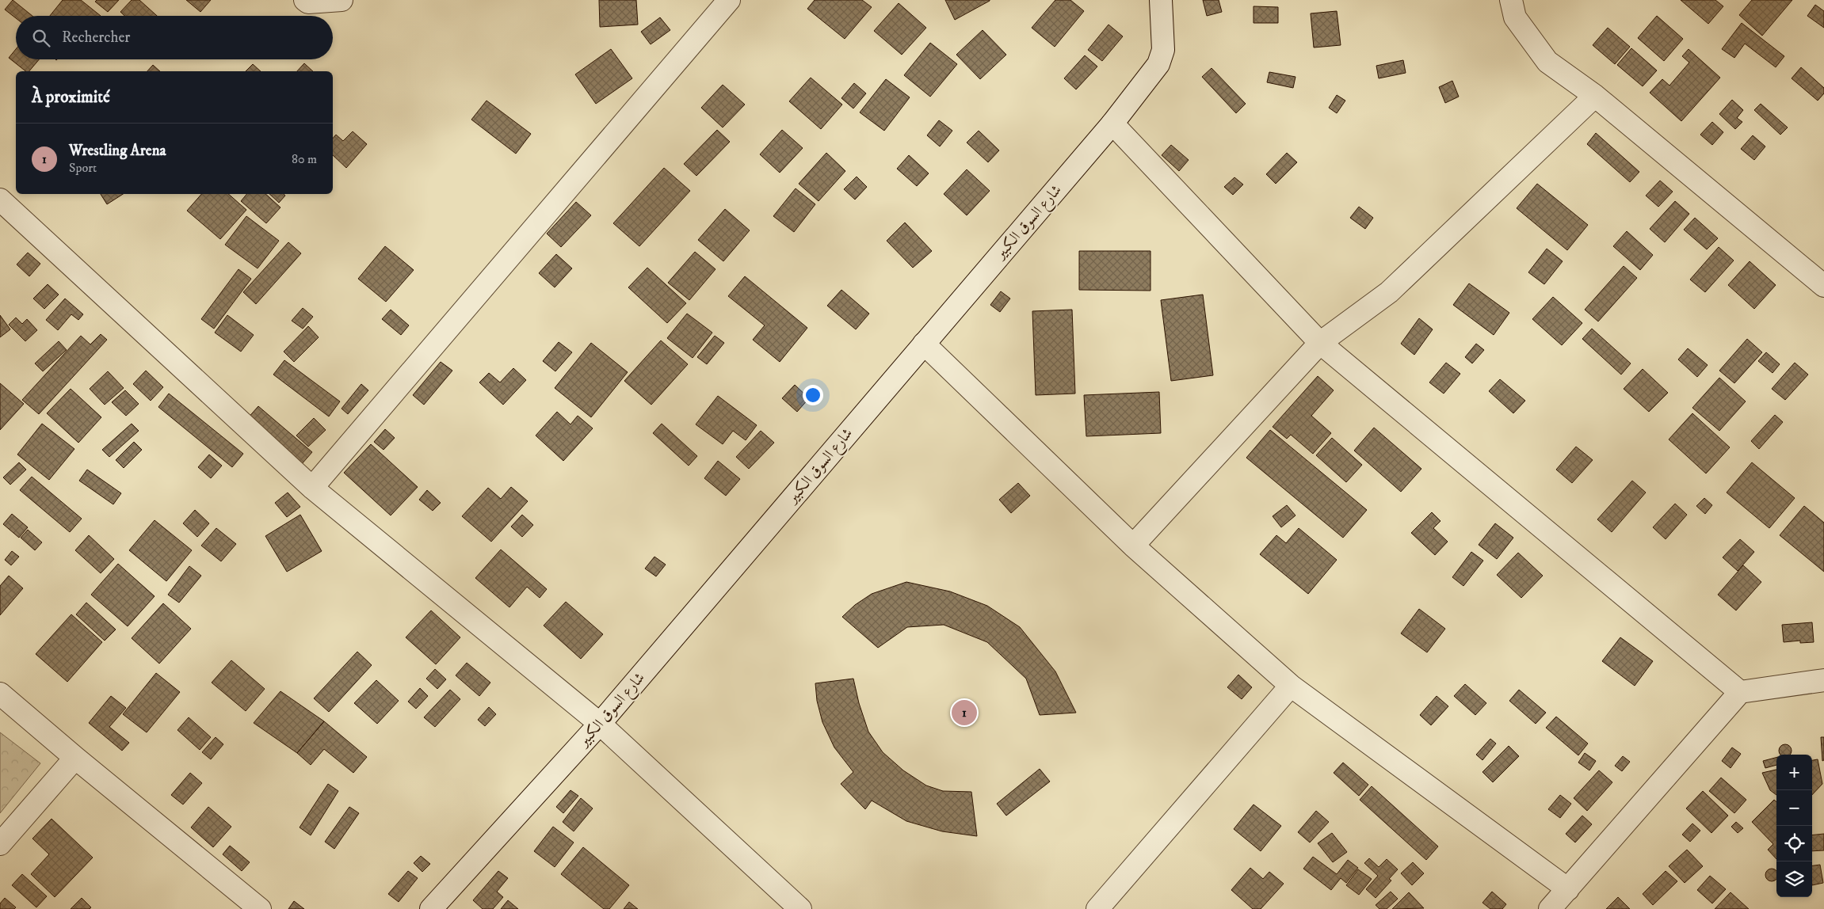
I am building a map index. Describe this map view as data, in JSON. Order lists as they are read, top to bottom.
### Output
{
  "streets": {
    "street": ["شارع السوق الكبير"]
  },
  "page": {
    "search": "Rechercher",
    "heading": "À proximité",
    "list": [
      {
        "mark": "1",
        "name": "Wrestling Arena",
        "note": "Sport",
        "value": "80 m"
      }
    ],
    "pins": "1",
    "map_buttons": ["+", "−"]
  }
}
